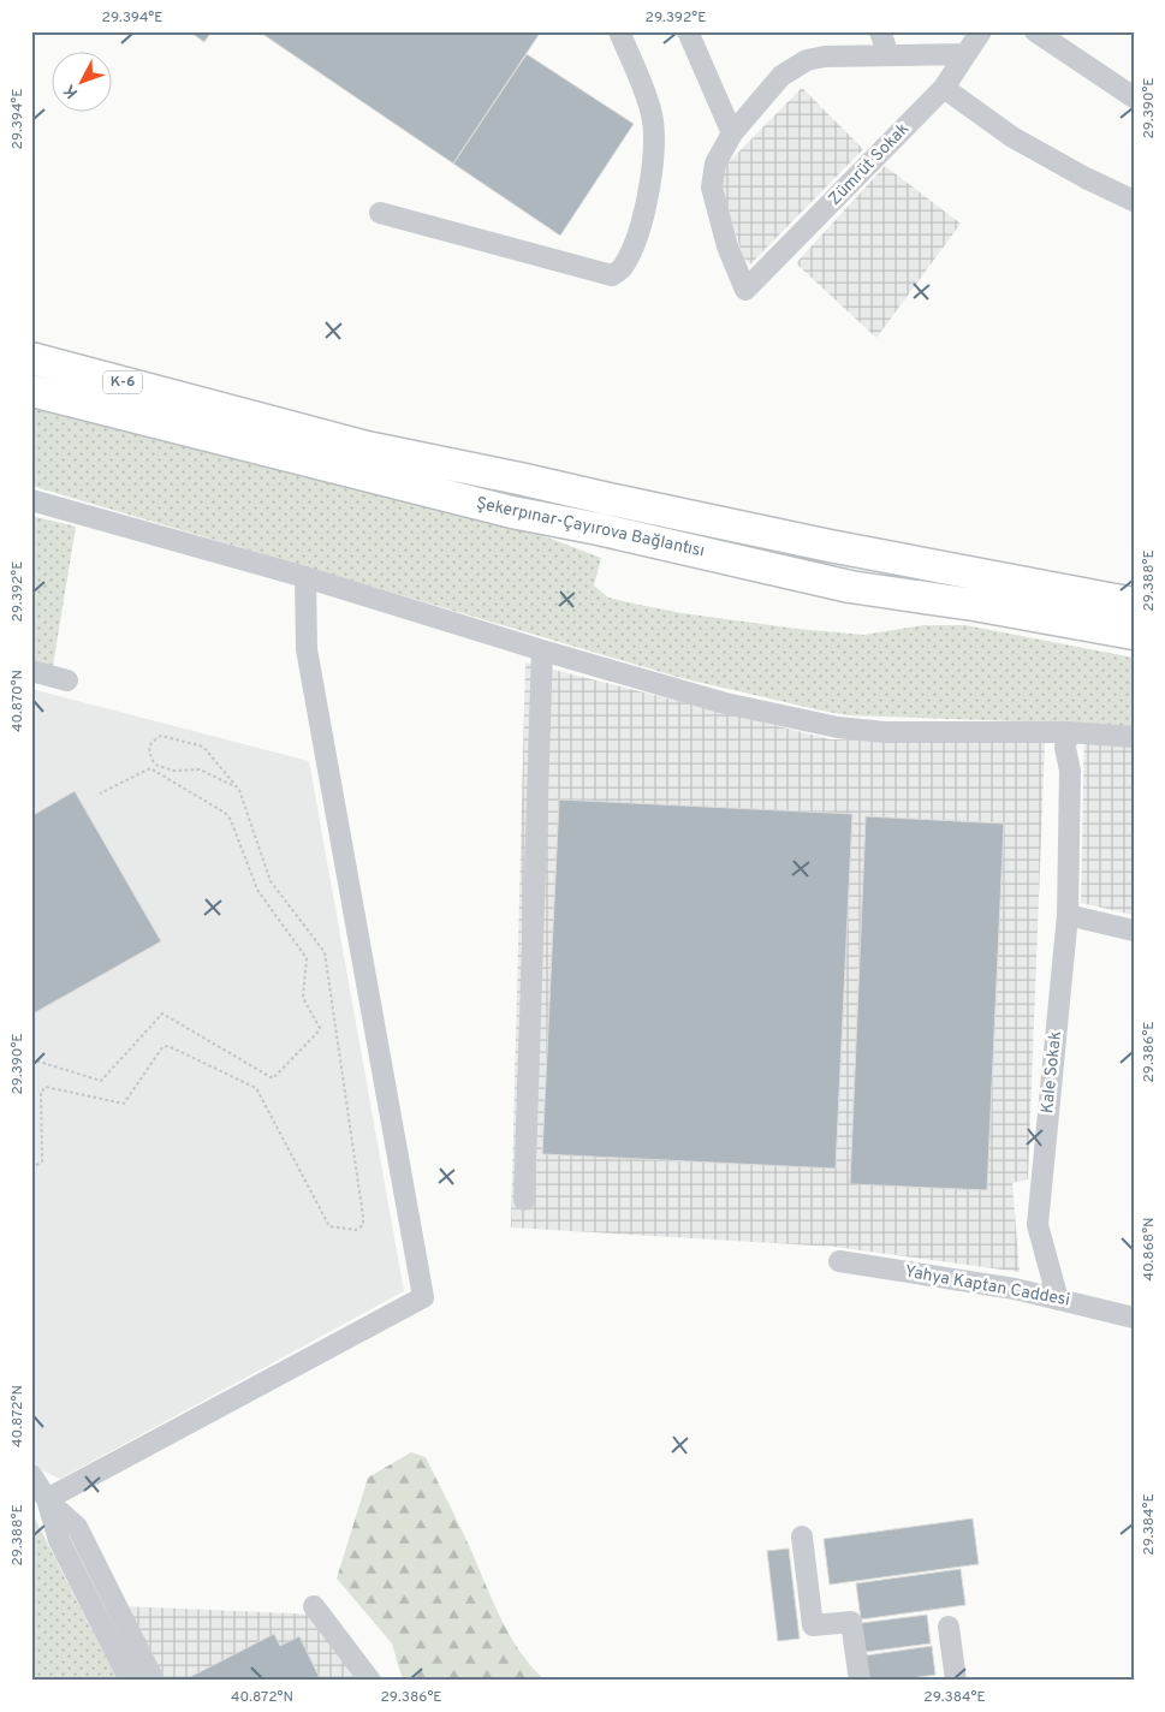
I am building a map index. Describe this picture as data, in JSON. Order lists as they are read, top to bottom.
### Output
{
  "streets": {
    "highway": ["K-6", "Şekerpınar-Çayırova Bağlantısı"],
    "street": ["Zümrüt Sokak", "Kale Sokak", "Yahya Kaptan Caddesi"]
  },
  "crossings": [
    ["K-6", "Şekerpınar-Çayırova Bağlantısı"],
    ["Kale Sokak", "Yahya Kaptan Caddesi"]
  ],
  "north": "bottom left",
  "coordinates": [
    "29.394°E",
    "29.392°E",
    "29.390°E",
    "29.388°E",
    "40.870°N",
    "29.386°E",
    "40.868°N",
    "40.872°N",
    "29.384°E"
  ]
}
